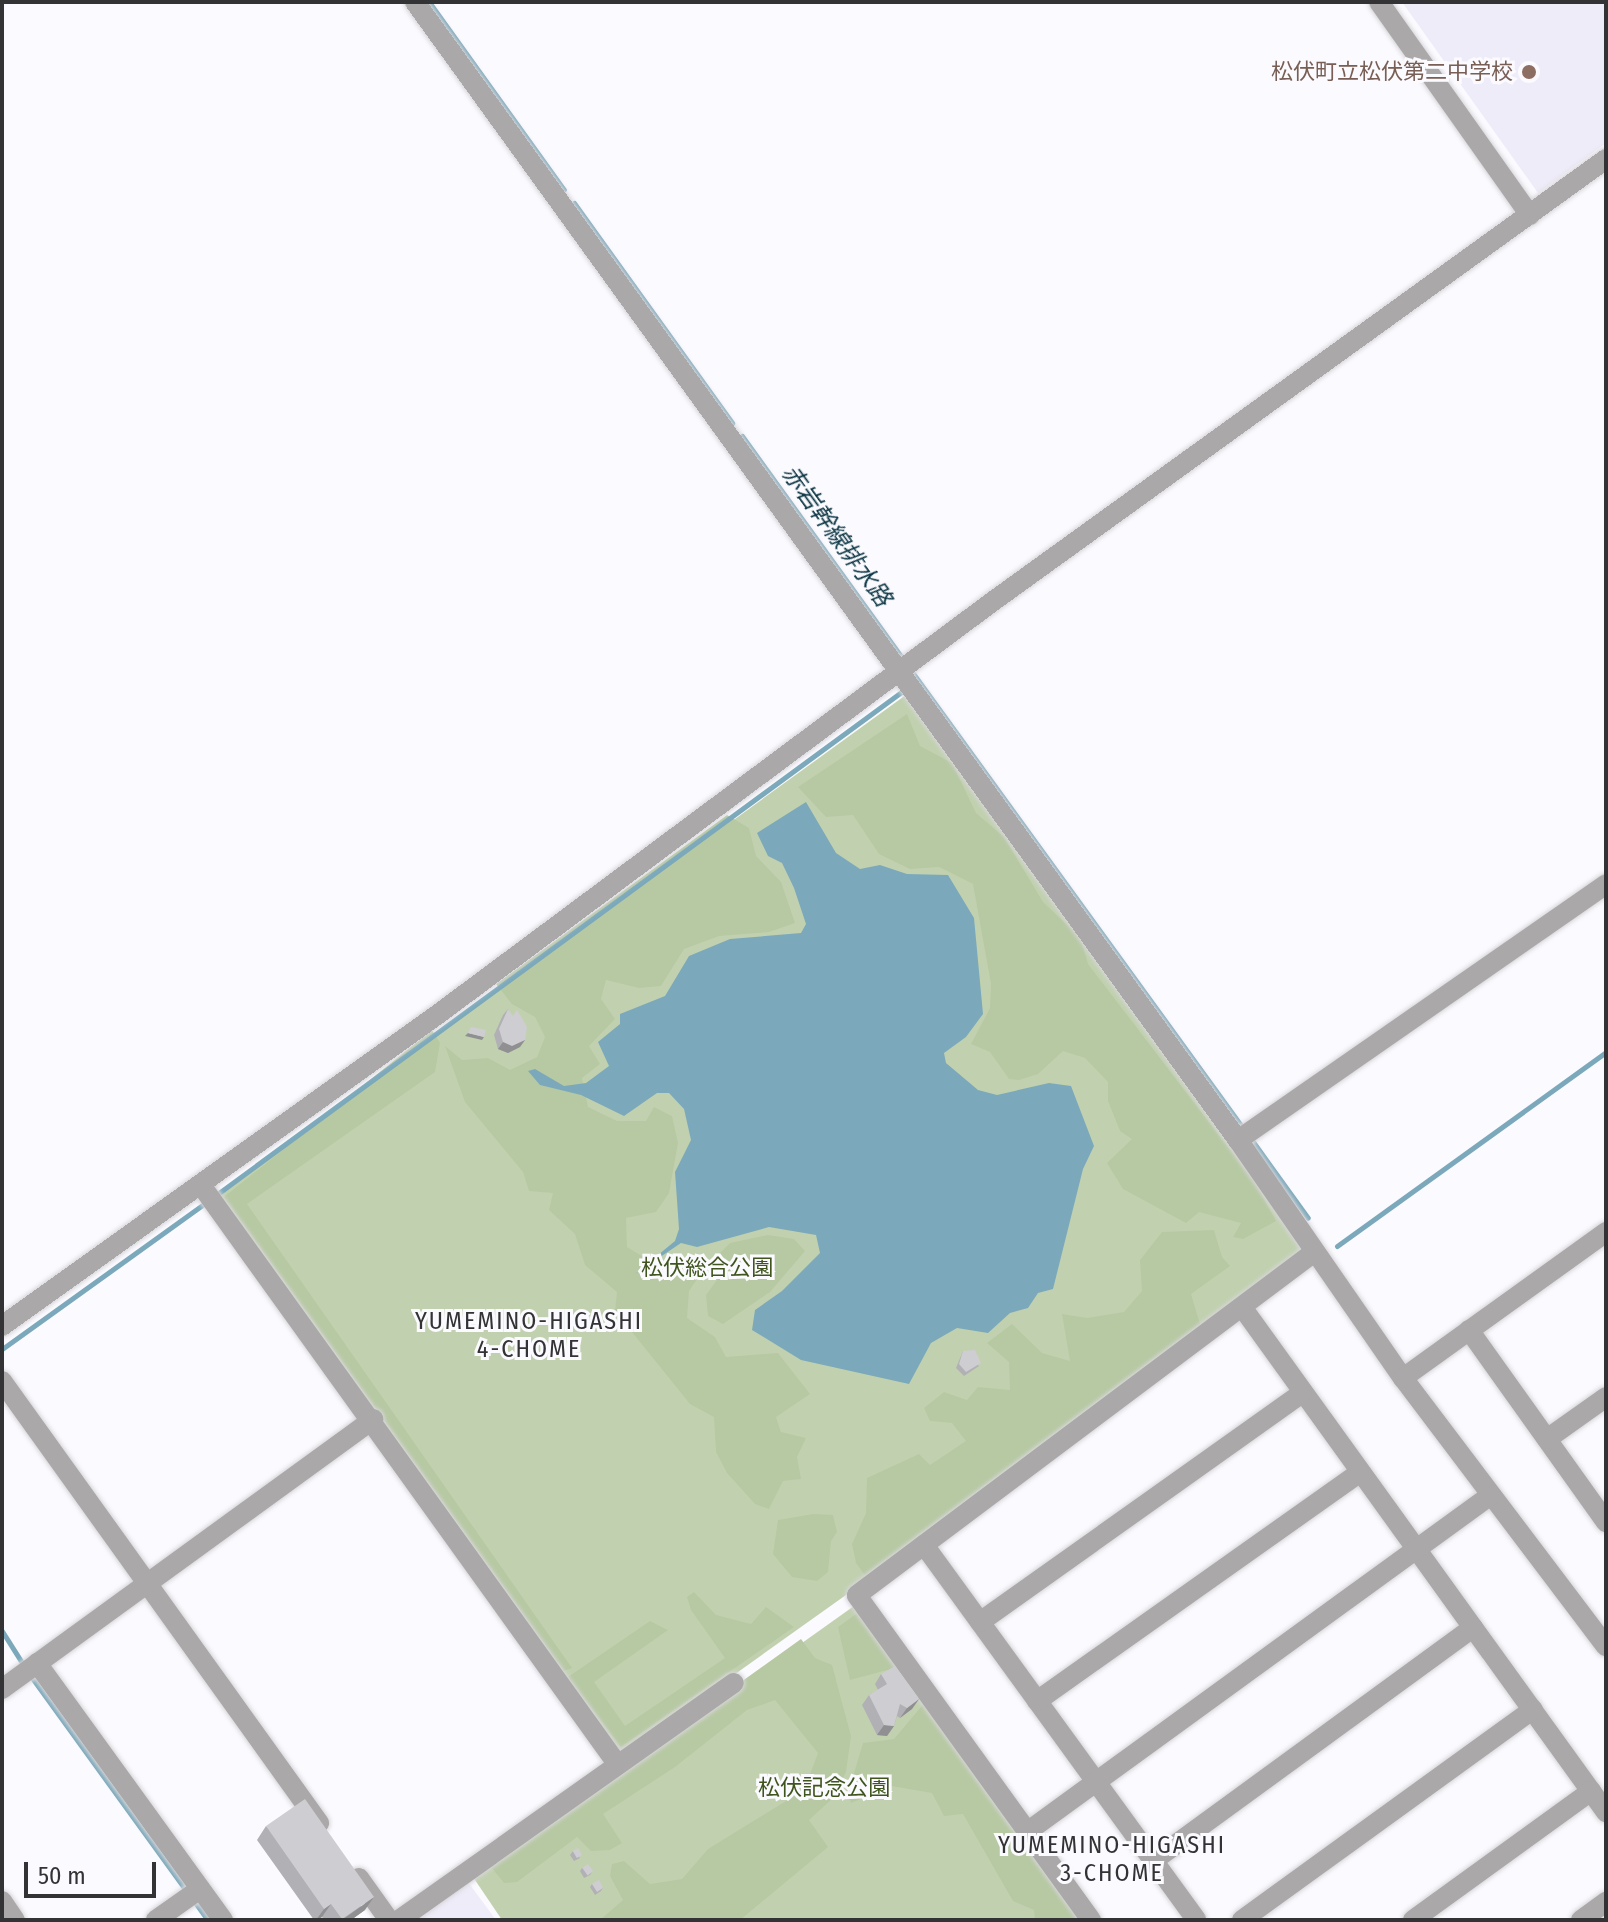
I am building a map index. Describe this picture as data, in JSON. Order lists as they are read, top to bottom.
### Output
{
  "districts": ["YUMEMINO-HIGASHI 4-CHOME", "YUMEMINO-HIGASHI 3-CHOME"],
  "water": ["赤岩幹線排水路"],
  "parks": ["松伏総合公園", "松伏記念公園"],
  "places": ["松伏町立松伏第二中学校"],
  "scale_bar": "50 m"
}
